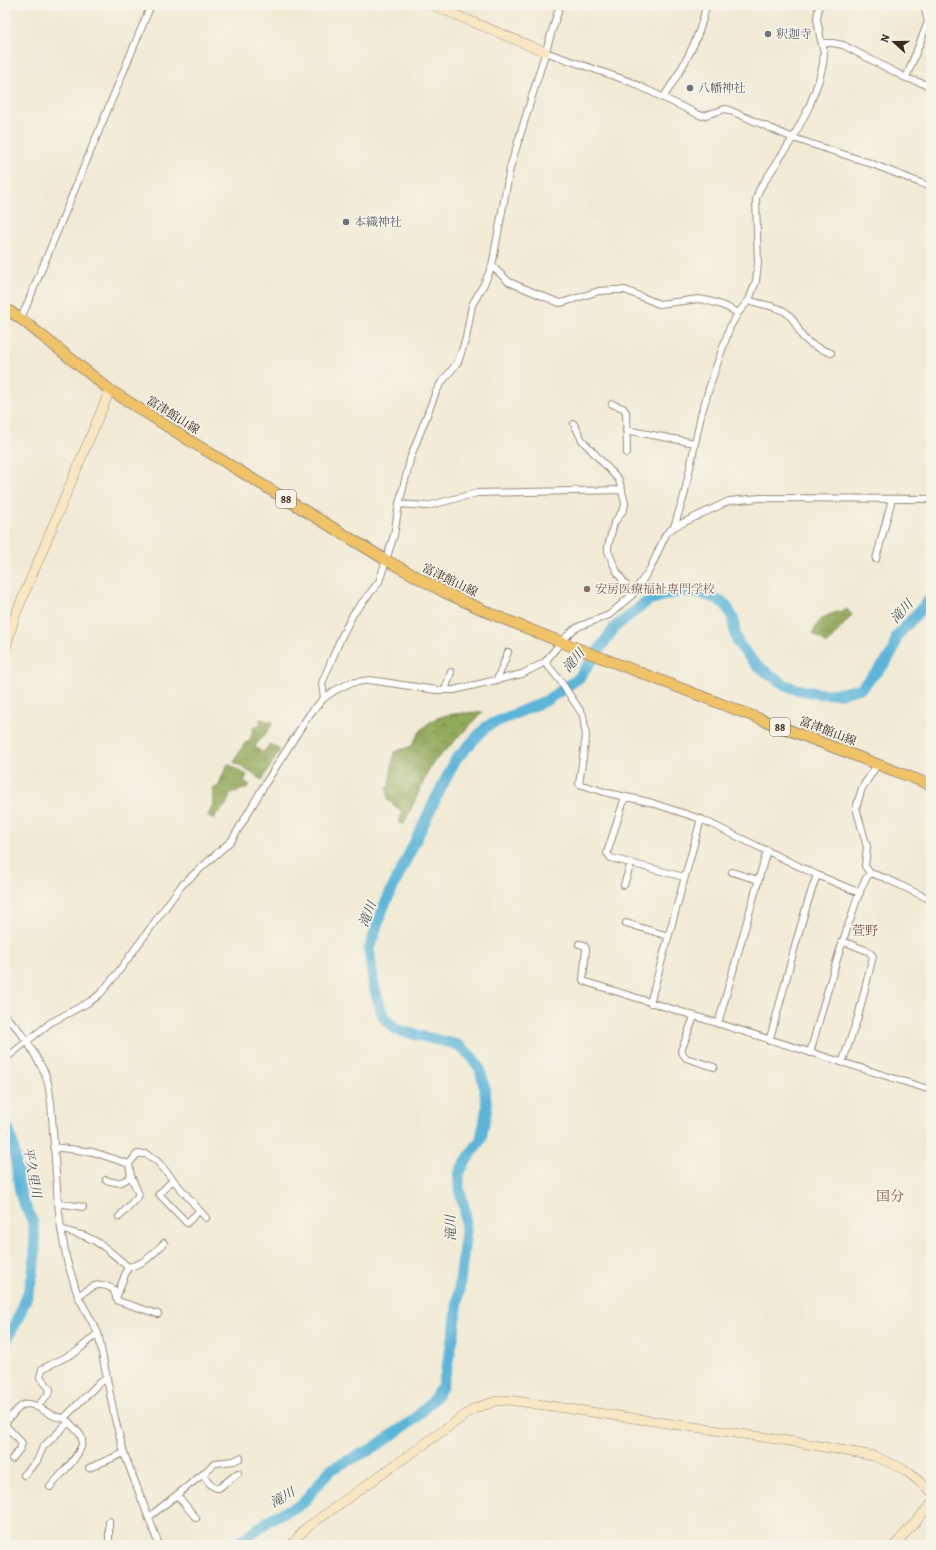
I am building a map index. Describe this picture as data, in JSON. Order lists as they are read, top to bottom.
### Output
{
  "streets": {
    "main road": ["富津館山線", "88"]
  },
  "districts": ["萱野", "国分"],
  "water": ["滝川", "平久里川"],
  "places": [
    "釈迦寺",
    "八幡神社",
    "本織神社",
    "安房医療福祉専門学校"
  ],
  "north": "left"
}
